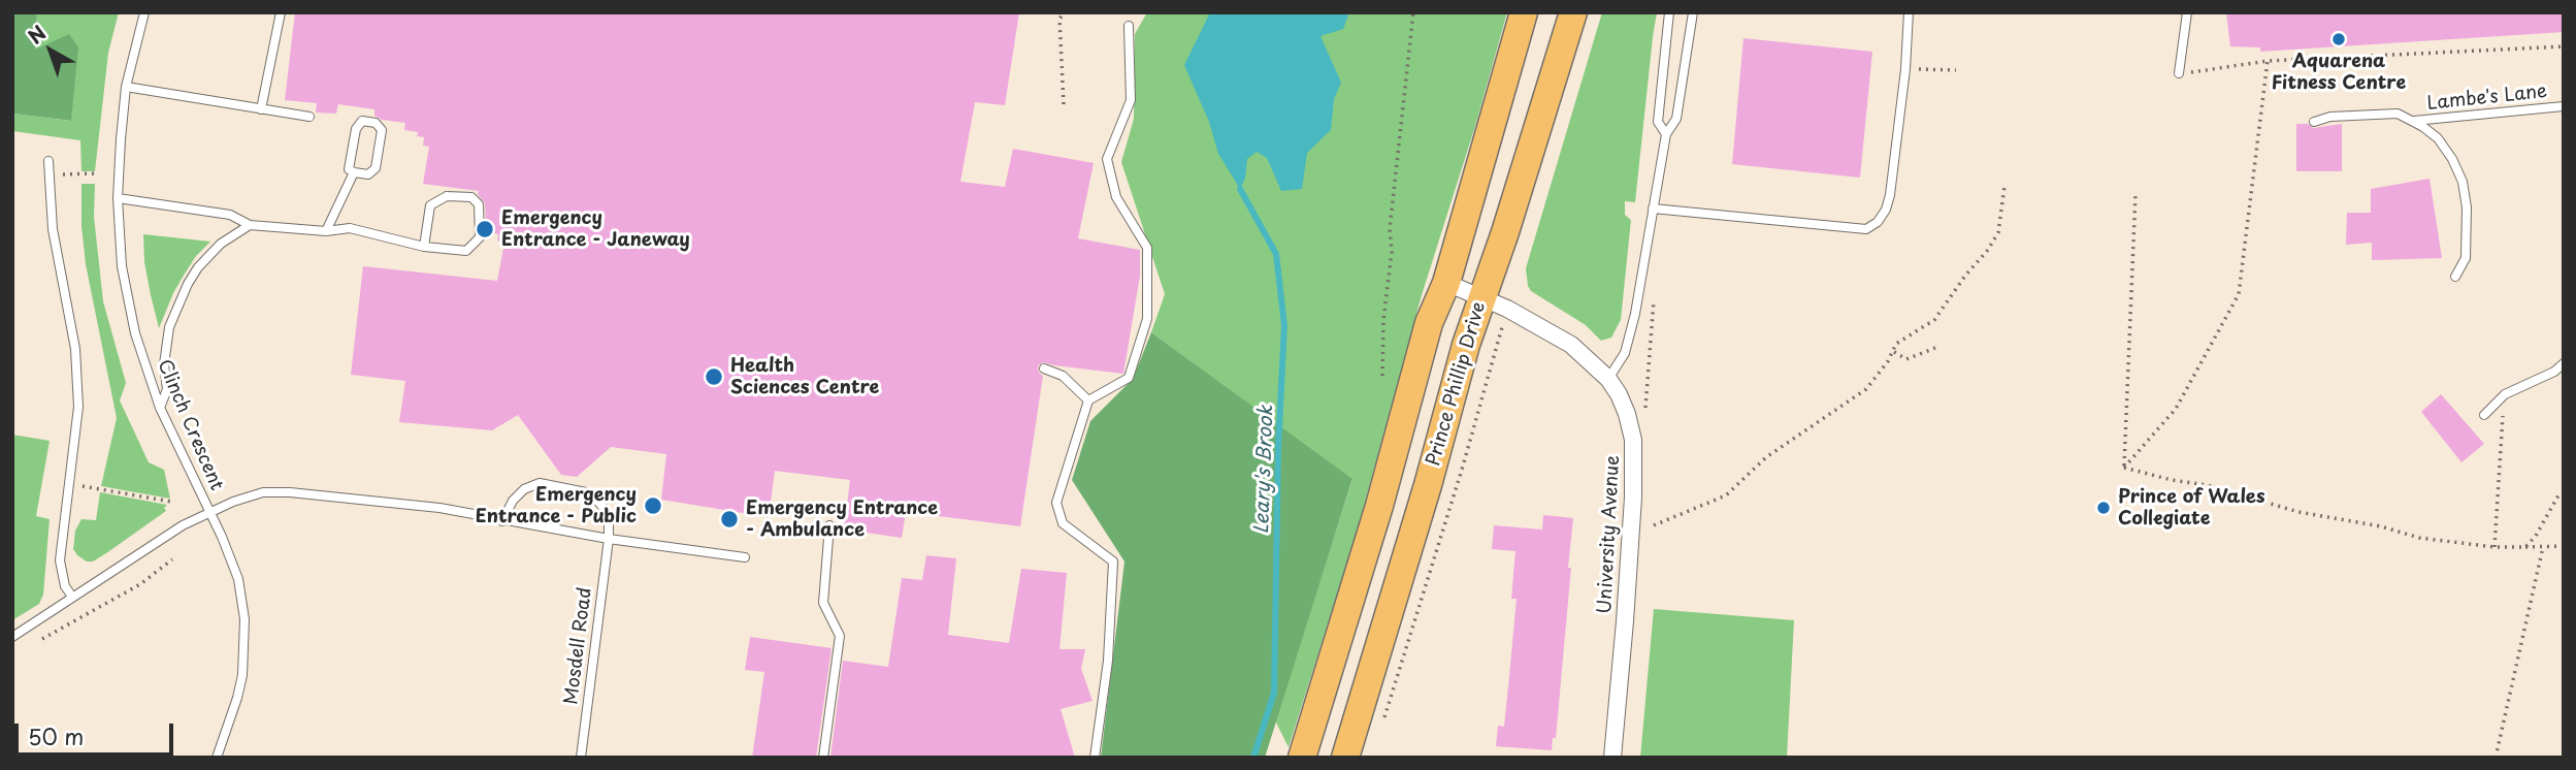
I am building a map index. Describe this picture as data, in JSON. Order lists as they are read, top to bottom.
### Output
{
  "streets": {
    "main road": ["Prince Phillip Drive"],
    "street": ["University Avenue"],
    "lane": ["Lambe's Lane", "Clinch Crescent", "Mosdell Road"]
  },
  "crossings": [
    ["Prince Phillip Drive", "University Avenue"]
  ],
  "water": ["Leary's Brook"],
  "places": [
    "Aquarena Fitness Centre",
    "Emergency Entrance - Janeway",
    "Health Sciences Centre",
    "Emergency Entrance - Public",
    "Prince of Wales Collegiate",
    "Emergency Entrance - Ambulance"
  ],
  "scale_bar": "50 m",
  "north": "top left"
}
